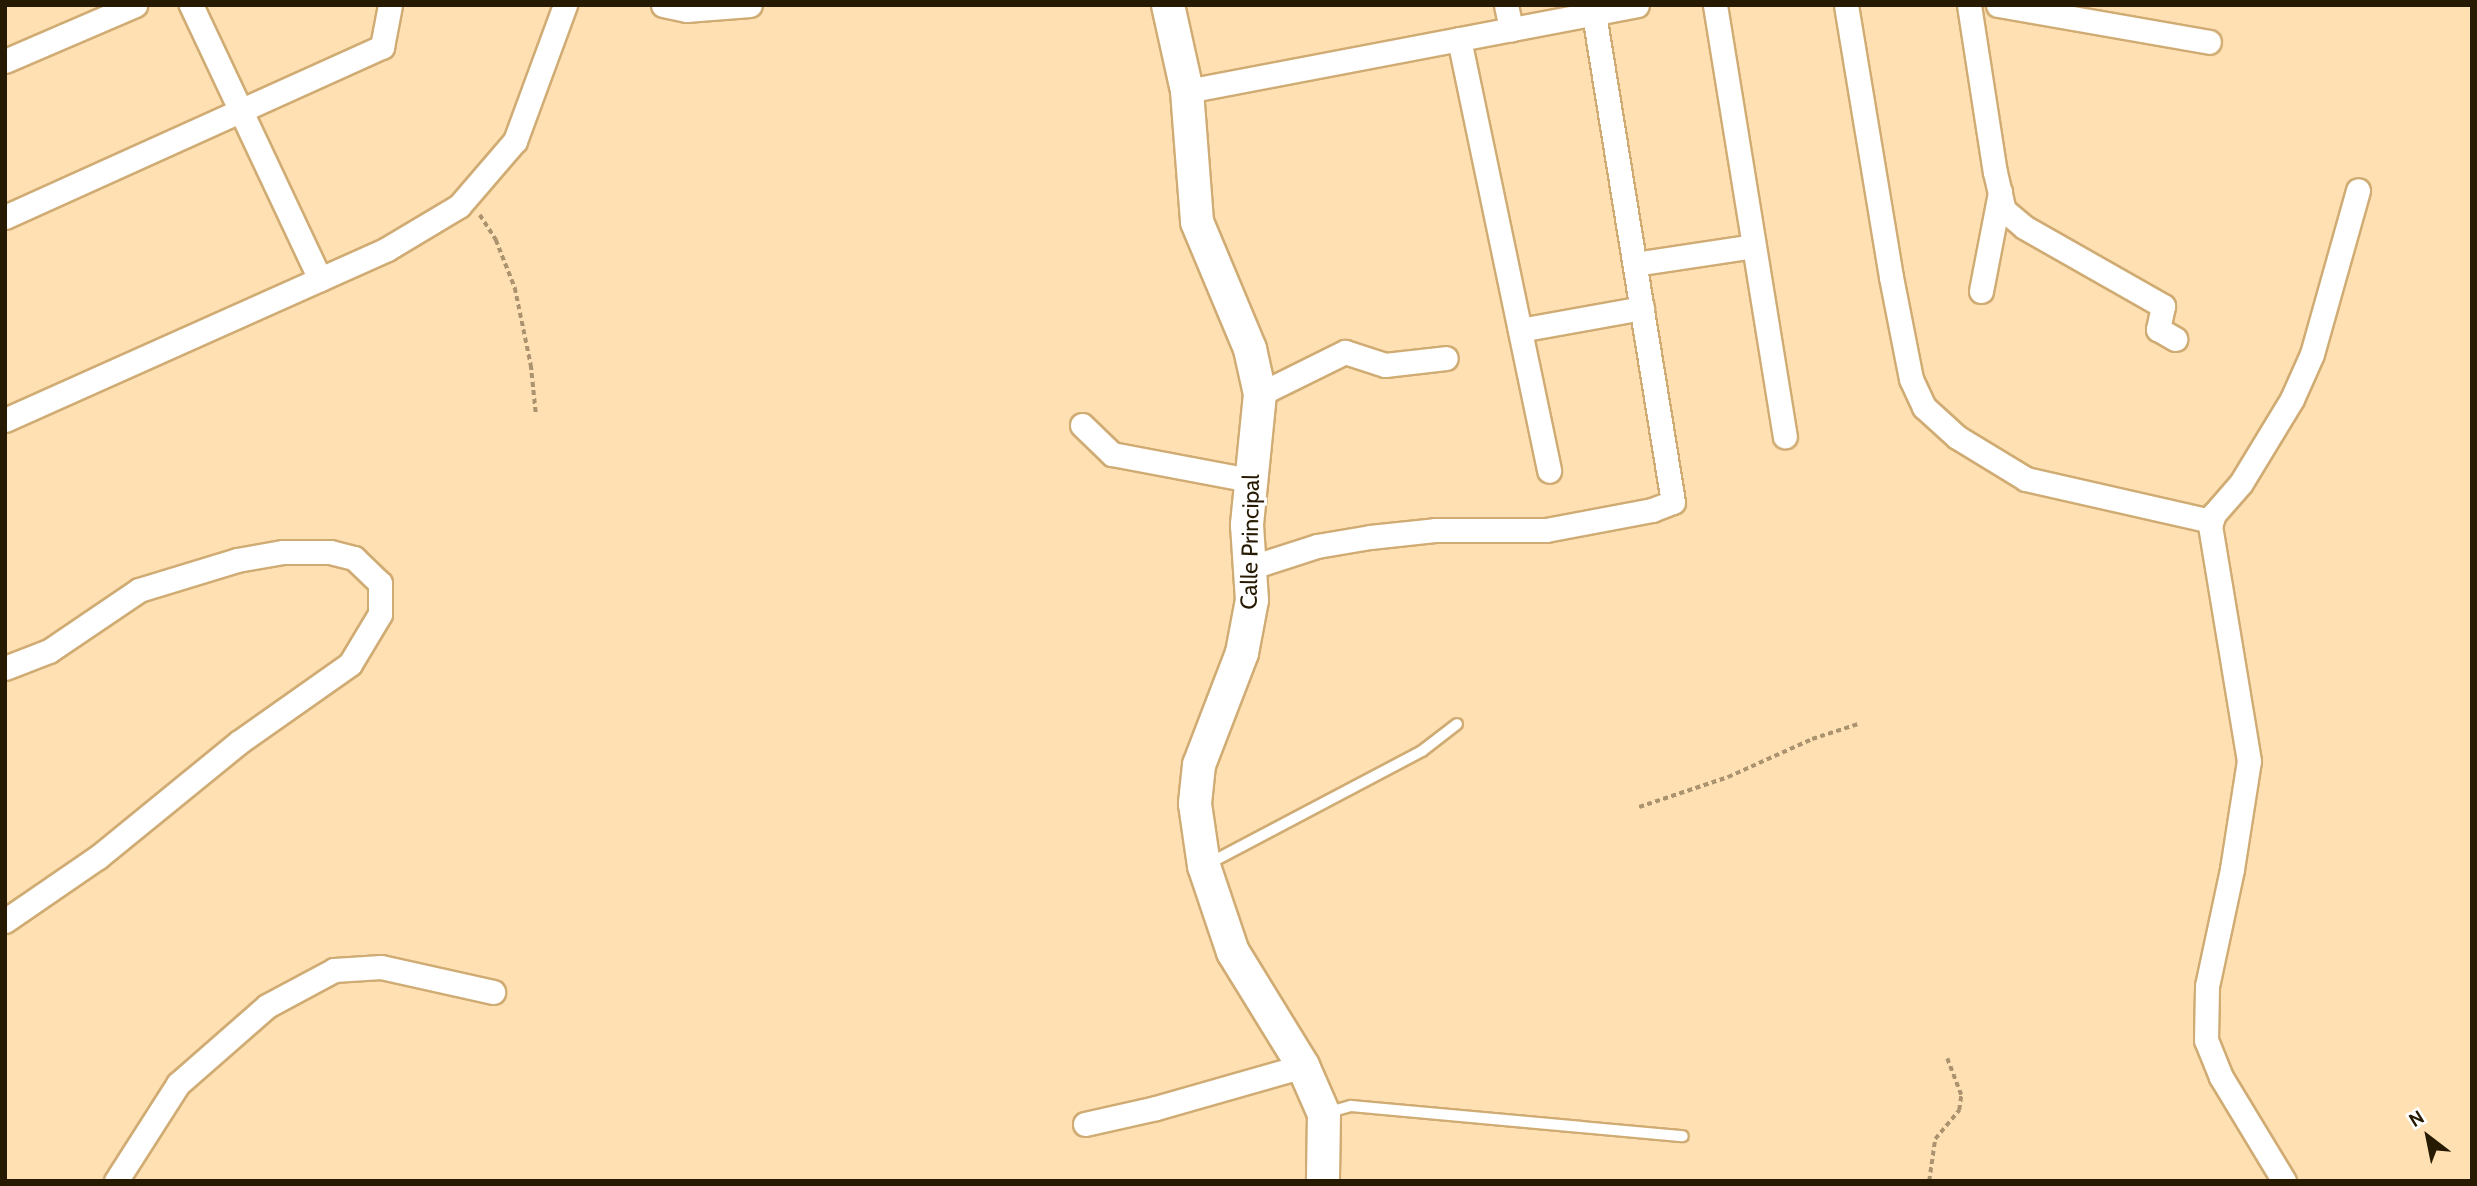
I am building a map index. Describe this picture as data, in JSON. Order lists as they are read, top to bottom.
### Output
{
  "streets": {
    "street": ["Calle Principal"]
  },
  "north": "top left"
}
